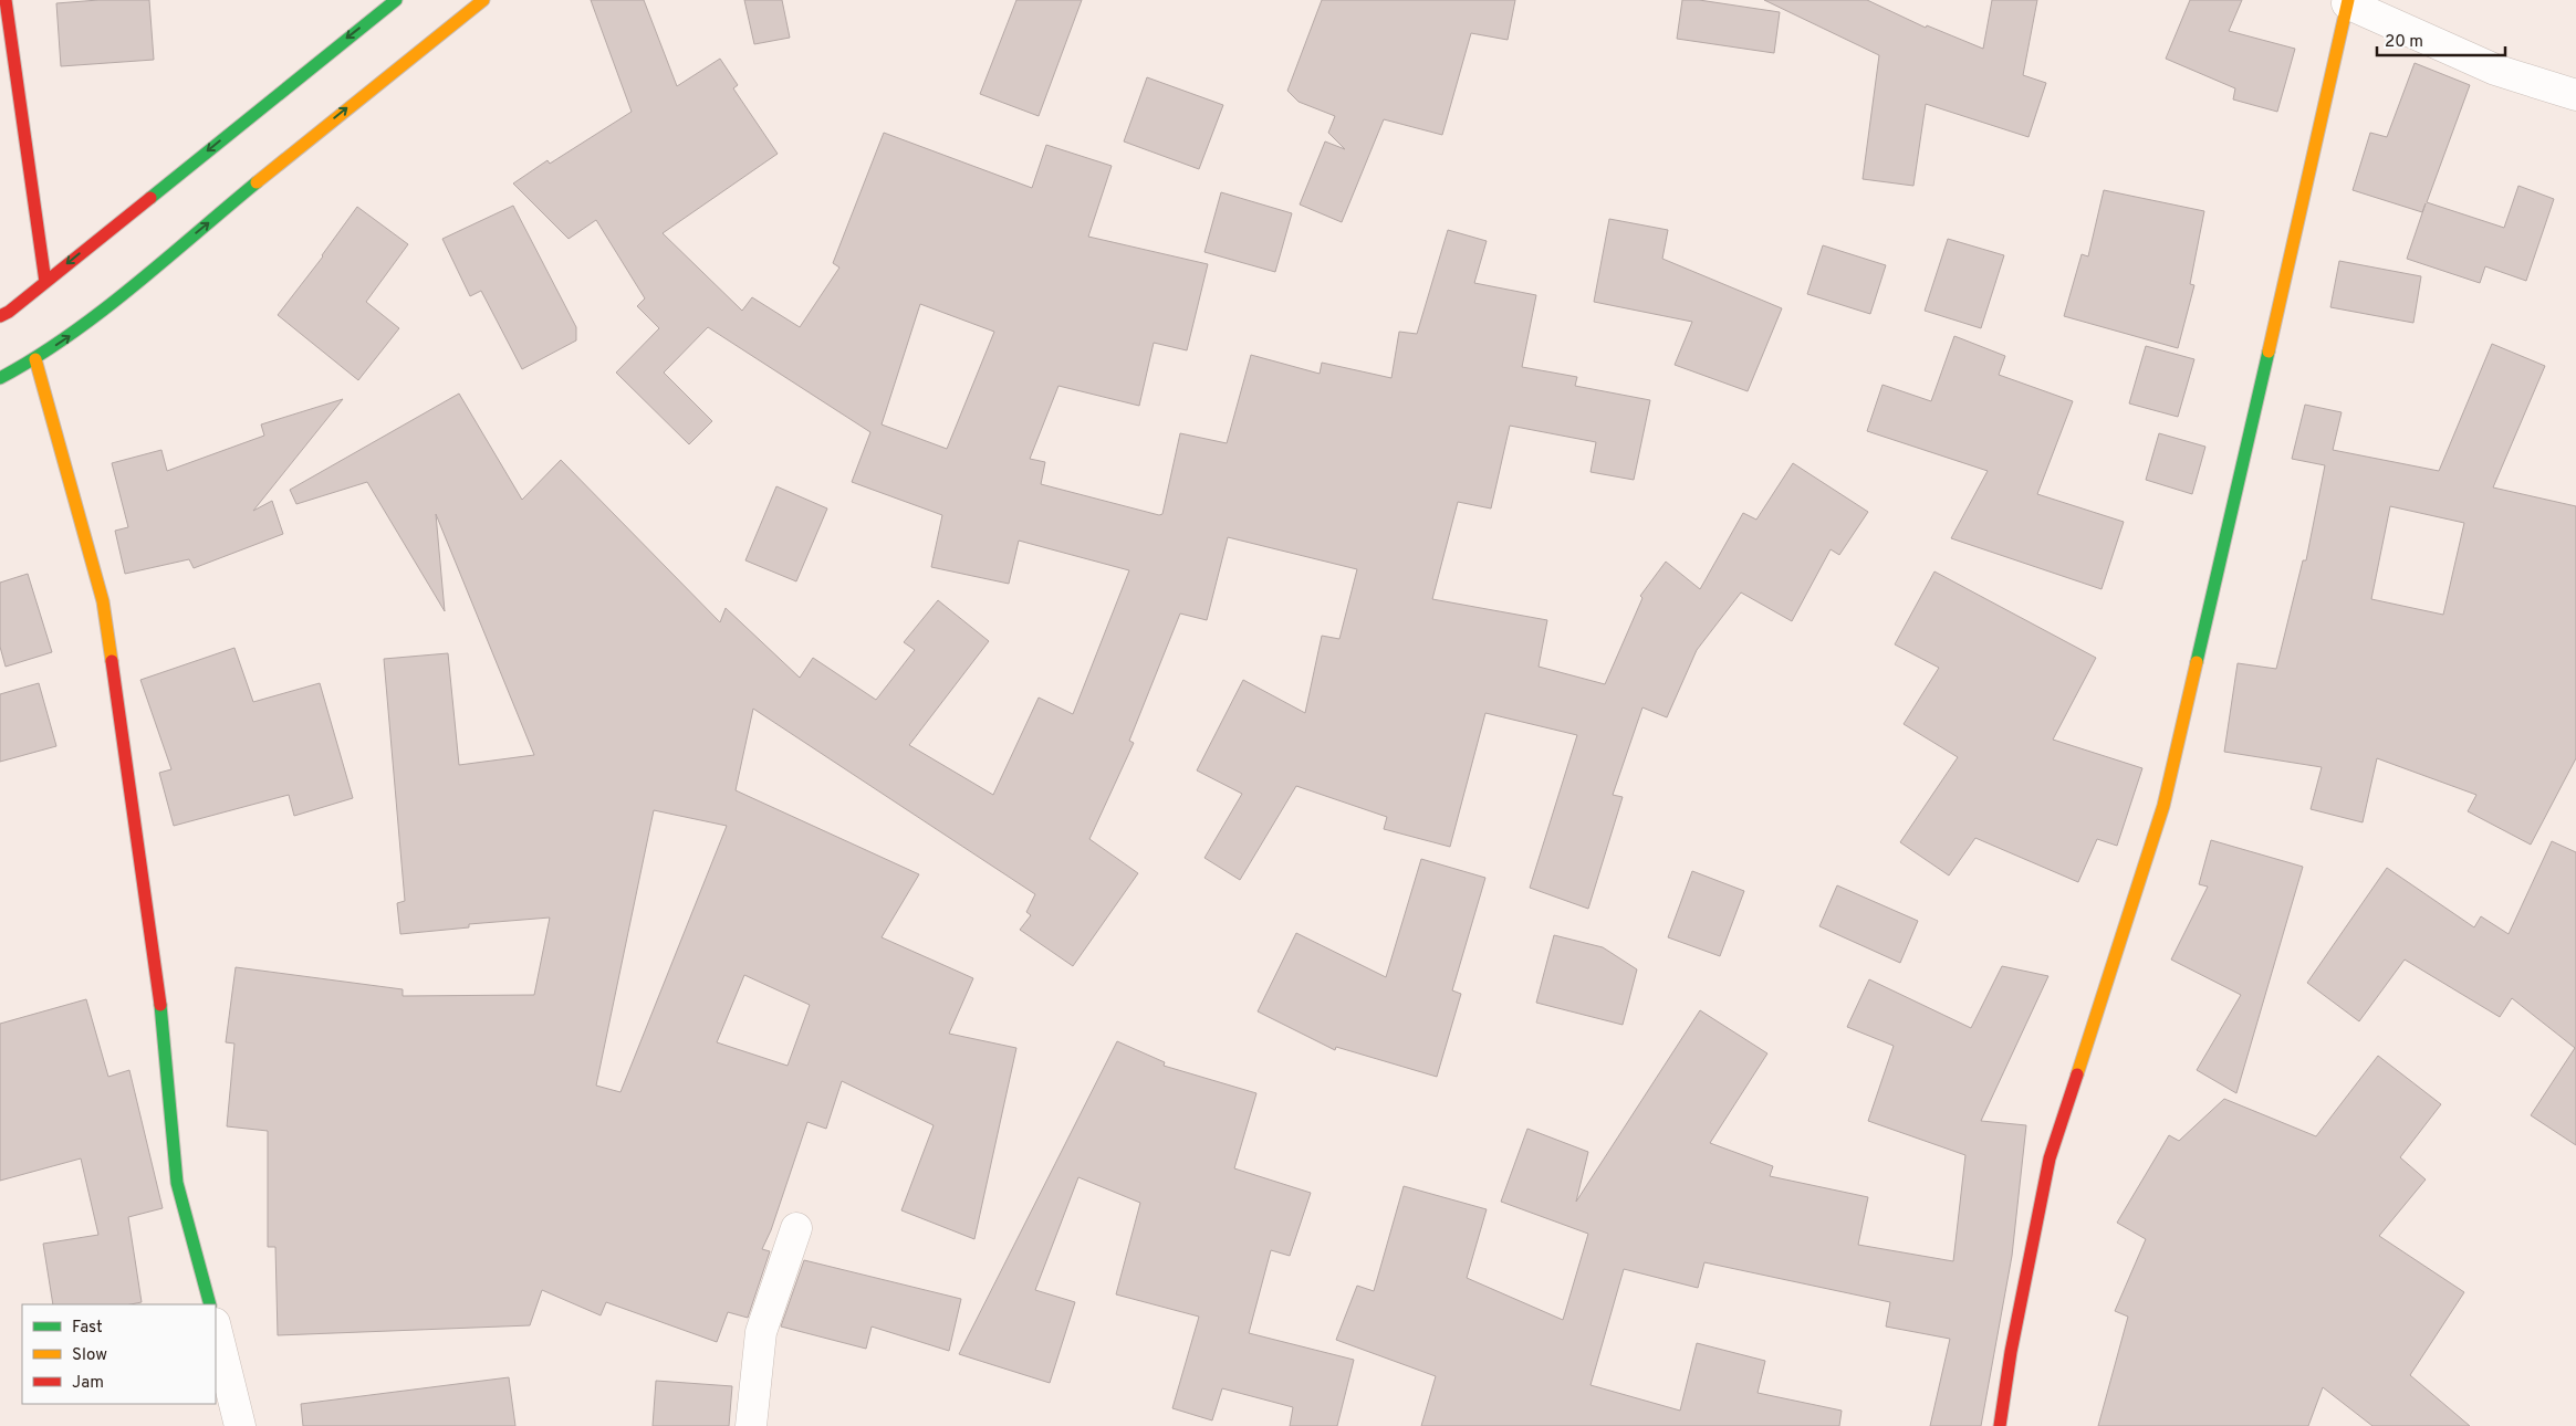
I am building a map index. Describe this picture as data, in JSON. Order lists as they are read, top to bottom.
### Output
{
  "legend": ["Fast", "Slow", "Jam"],
  "scale_bar": "20 m"
}
